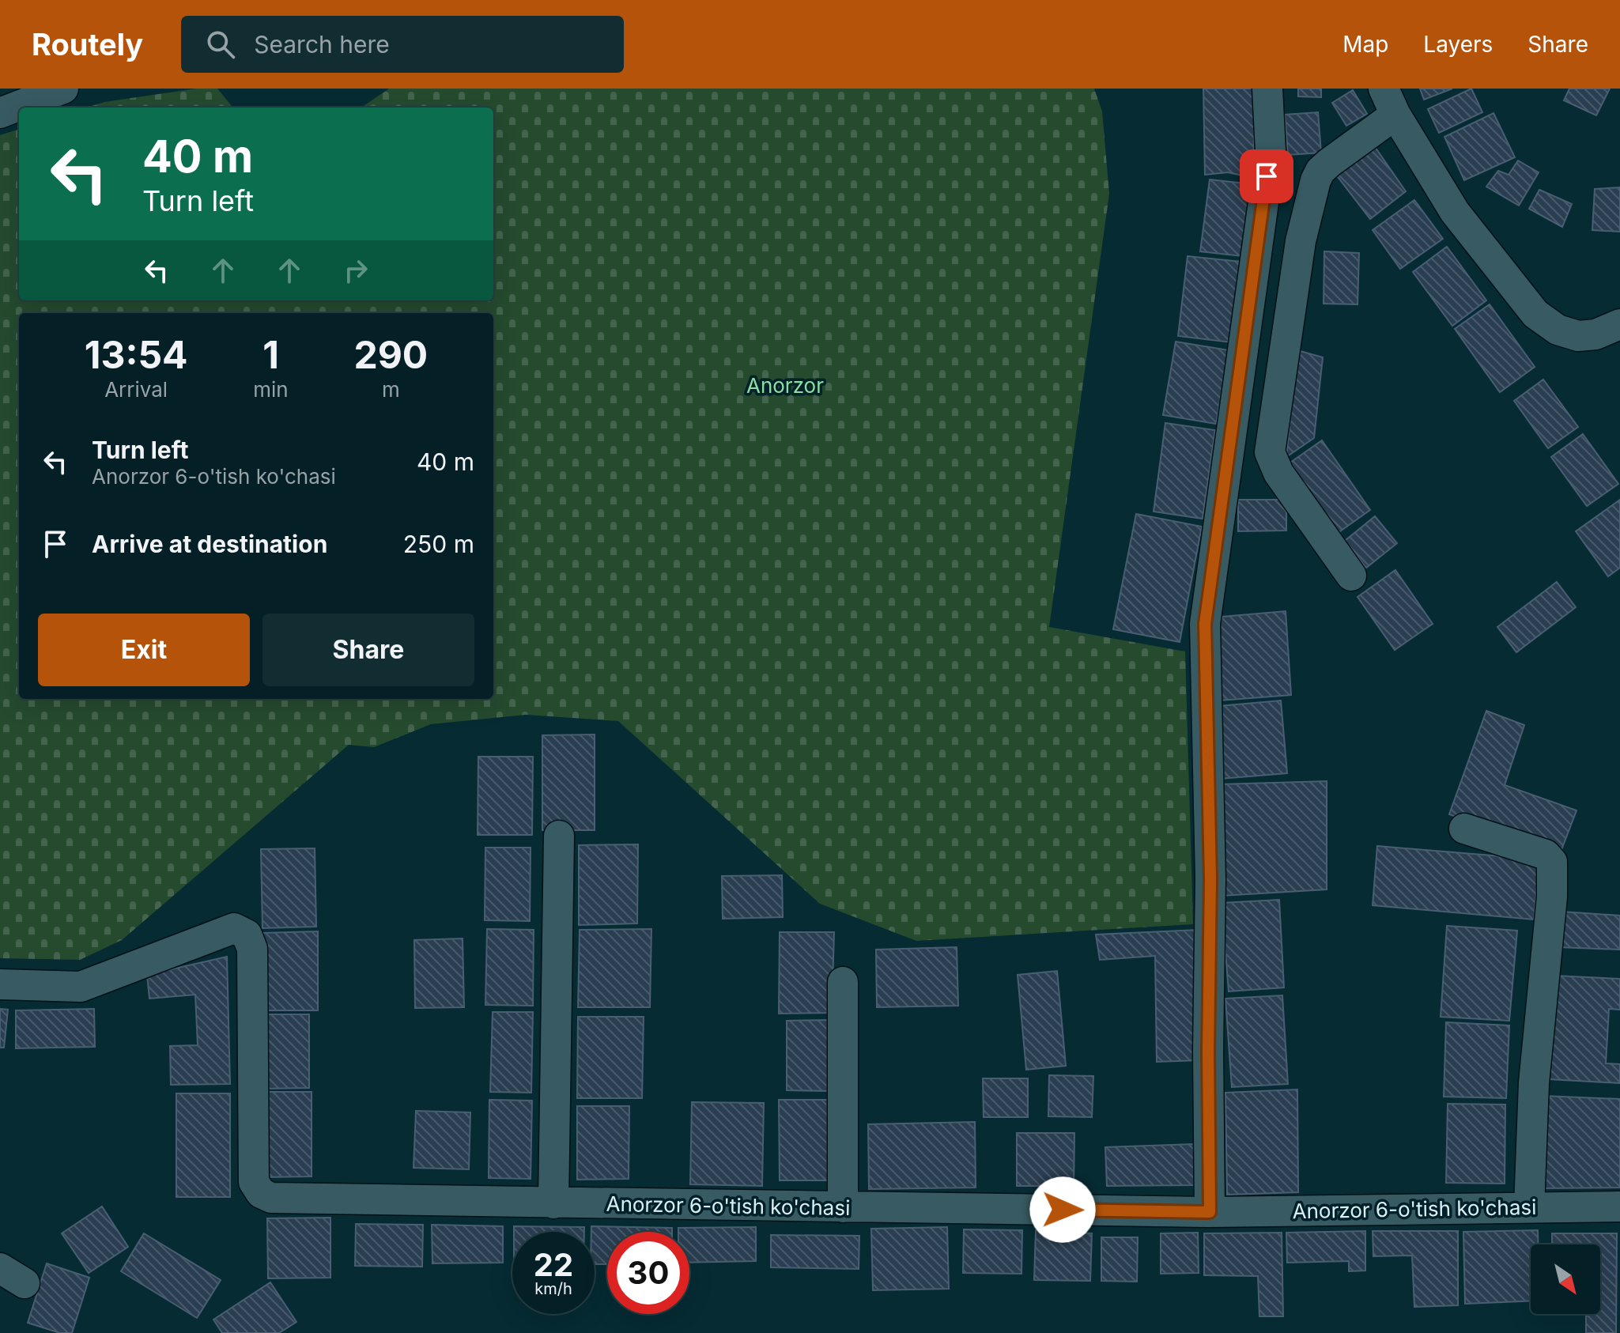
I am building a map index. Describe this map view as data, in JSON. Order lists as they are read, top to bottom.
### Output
{
  "streets": {
    "street": ["Anorzor 6-o'tish ko'chasi"]
  },
  "parks": ["Anorzor"],
  "north": "bottom right",
  "page": {
    "header": "Routely",
    "search": "Search here",
    "nav": ["Map", "Layers", "Share"],
    "turn": ["40 m", "Turn left"],
    "eta": [
      "13:54",
      "Arrival",
      "1",
      "min",
      "290",
      "m"
    ],
    "list": [
      {
        "name": "Turn left",
        "note": "Anorzor 6-o'tish ko'chasi",
        "value": "40 m"
      },
      {
        "name": "Arrive at destination",
        "value": "250 m"
      }
    ],
    "buttons": ["Exit", "Share"],
    "speed": "22 km/h",
    "limit": "30"
  }
}
